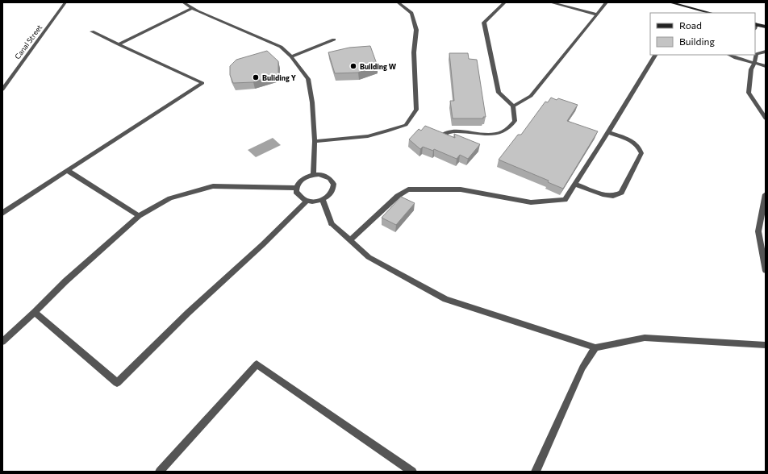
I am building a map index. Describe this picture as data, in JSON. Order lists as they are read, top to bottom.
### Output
{
  "streets": {
    "street": ["Canal Street"]
  },
  "places": ["Building W", "Buliding Y"],
  "legend": ["Road", "Building"]
}
